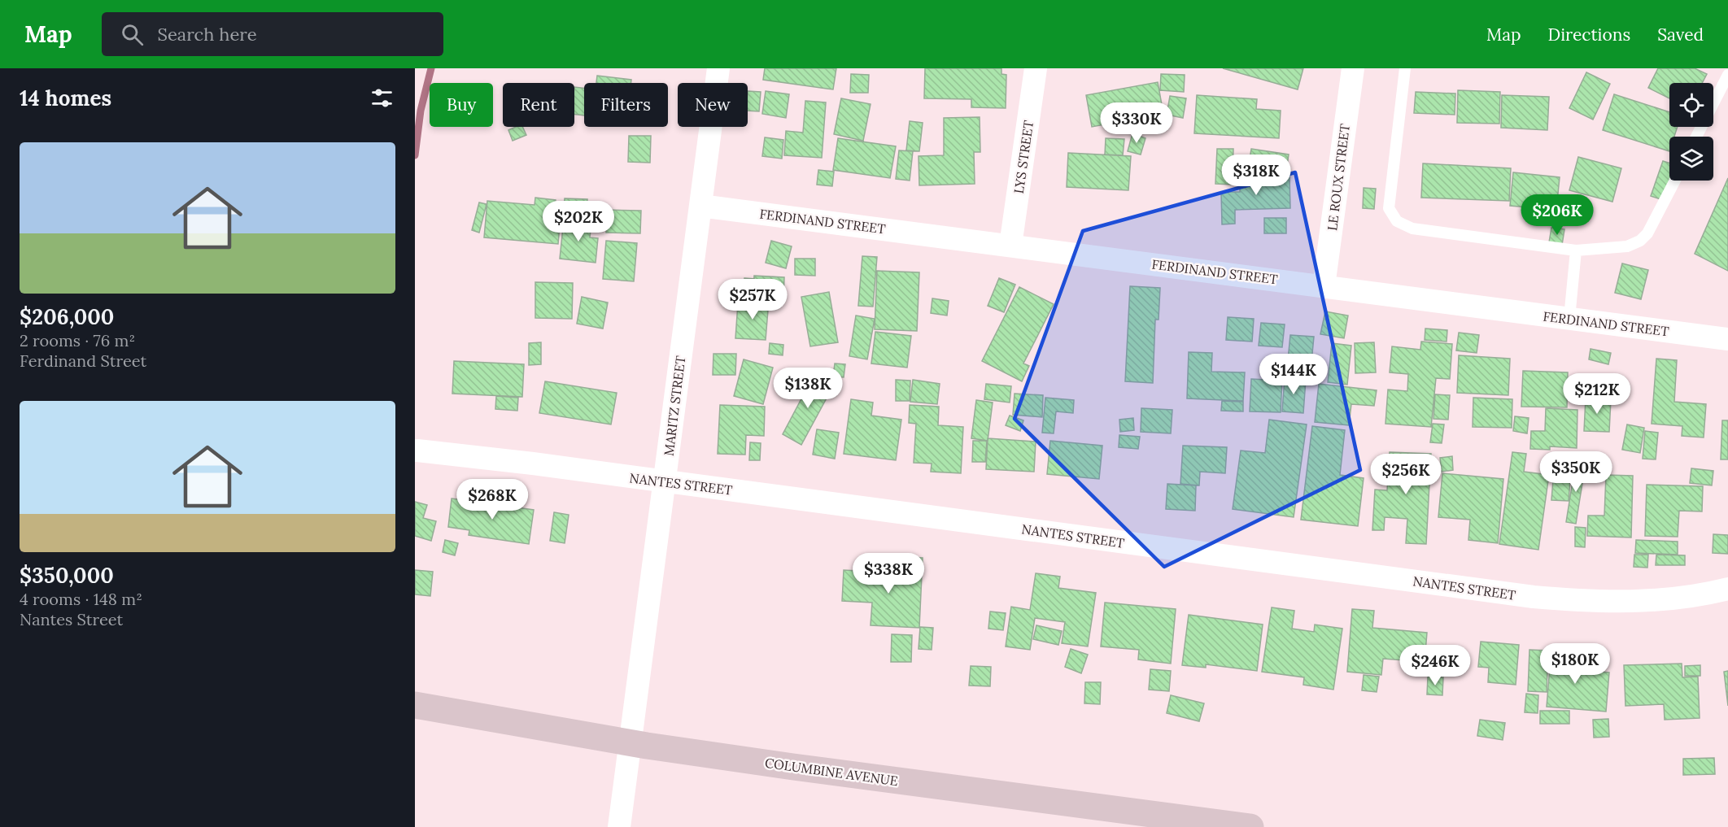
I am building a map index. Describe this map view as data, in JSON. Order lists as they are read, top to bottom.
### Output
{
  "streets": {
    "main road": ["COLUMBINE AVENUE"],
    "street": [
      "LYS STREET",
      "LE ROUX STREET",
      "FERDINAND STREET",
      "MARITZ STREET",
      "NANTES STREET"
    ]
  },
  "crossings": [
    ["LYS STREET", "FERDINAND STREET"],
    ["LE ROUX STREET", "FERDINAND STREET"],
    ["FERDINAND STREET", "MARITZ STREET"],
    ["MARITZ STREET", "NANTES STREET"],
    ["MARITZ STREET", "COLUMBINE AVENUE"]
  ],
  "page": {
    "header": "Map",
    "search": "Search here",
    "nav": ["Map", "Directions", "Saved"],
    "heading": "14 homes",
    "chip": [
      "Buy",
      "Rent",
      "Filters",
      "New"
    ],
    "price": [
      "$330K",
      "$318K",
      "$206K",
      "$202K",
      "$257K",
      "$144K",
      "$138K",
      "$212K",
      "$350K",
      "$256K",
      "$268K",
      "$338K",
      "$180K",
      "$246K"
    ],
    "list": [
      {
        "name": "$206,000",
        "note": "2 rooms · 76 m² · Ferdinand Street"
      },
      {
        "name": "$350,000",
        "note": "4 rooms · 148 m² · Nantes Street"
      }
    ]
  }
}
